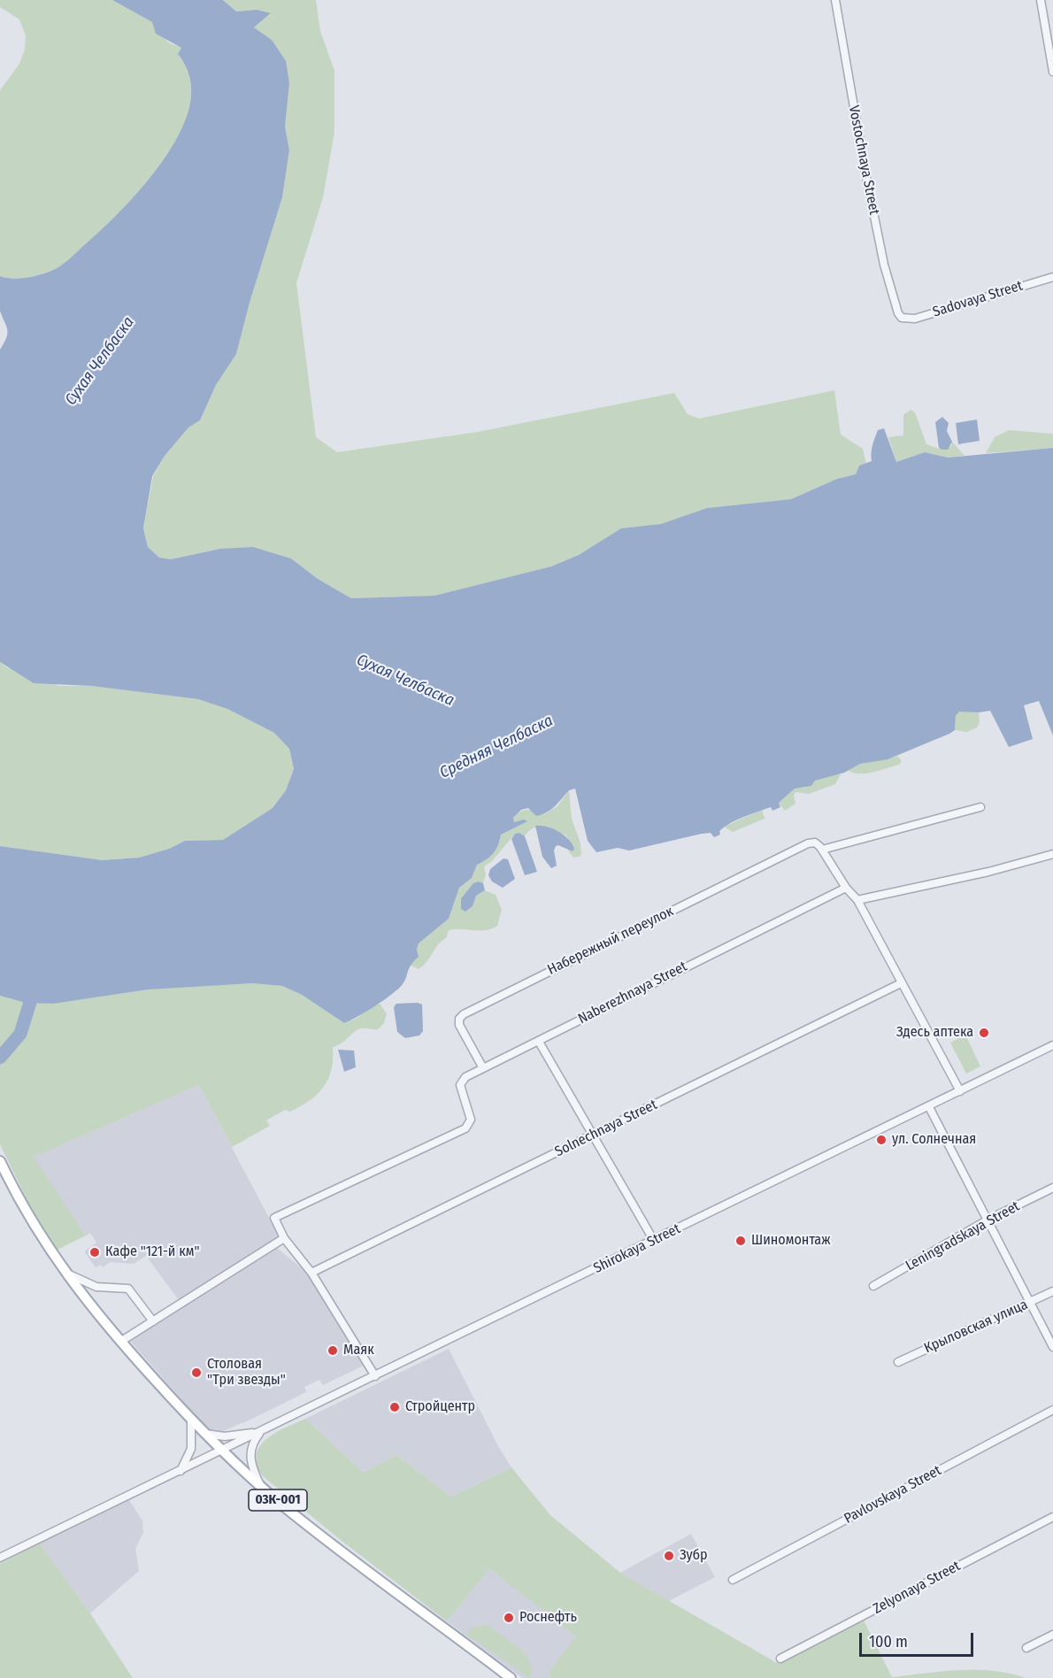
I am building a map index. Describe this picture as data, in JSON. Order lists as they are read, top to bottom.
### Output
{
  "streets": {
    "main road": ["03К-001"],
    "street": [
      "Vostochnaya Street",
      "Sadovaya Street",
      "Набережный переулок",
      "Naberezhnaya Street",
      "Solnechnaya Street",
      "Leningradskaya Street",
      "Shirokaya Street",
      "Крыловская улица",
      "Pavlovskaya Street",
      "Zelyonaya Street"
    ]
  },
  "crossings": [
    ["Vostochnaya Street", "Sadovaya Street"],
    ["Набережный переулок", "Naberezhnaya Street"],
    ["Shirokaya Street", "03К-001"]
  ],
  "water": ["Сухая Челбаска", "Средняя Челбаска"],
  "places": [
    "Здесь аптека",
    "ул. Солнечная",
    "Шиномонтаж",
    "Кафе \"121-й км\"",
    "Маяк",
    "Столовая \"Три звезды\"",
    "Стройцентр",
    "Зубр",
    "Роснефть"
  ],
  "scale_bar": "100 m"
}
